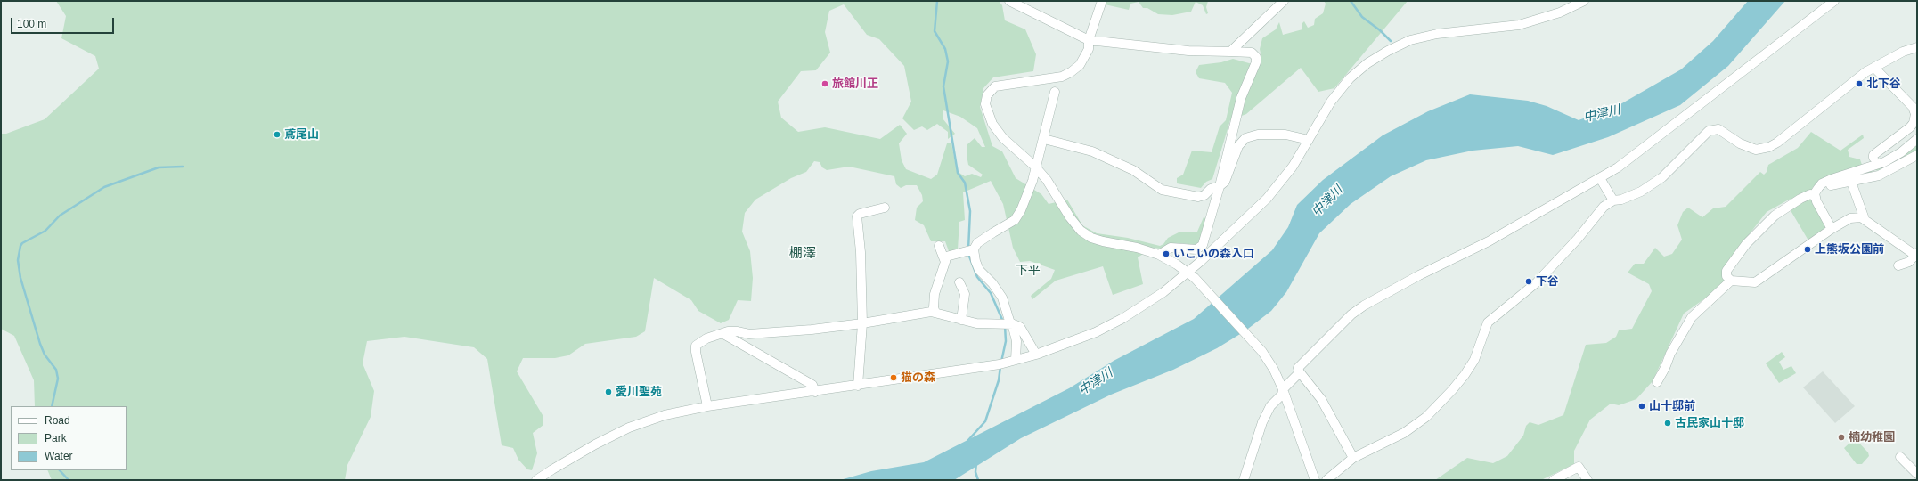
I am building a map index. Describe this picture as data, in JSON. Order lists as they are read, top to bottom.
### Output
{
  "districts": ["棚澤", "下平"],
  "water": ["中津川"],
  "places": [
    "旅館川正",
    "北下谷",
    "鳶尾山",
    "上熊坂公園前",
    "いこいの森入口",
    "下谷",
    "猫の森",
    "愛川聖苑",
    "山十邸前",
    "古民家山十邸",
    "楠幼稚園"
  ],
  "legend": ["Road", "Park", "Water"],
  "scale_bar": "100 m"
}
